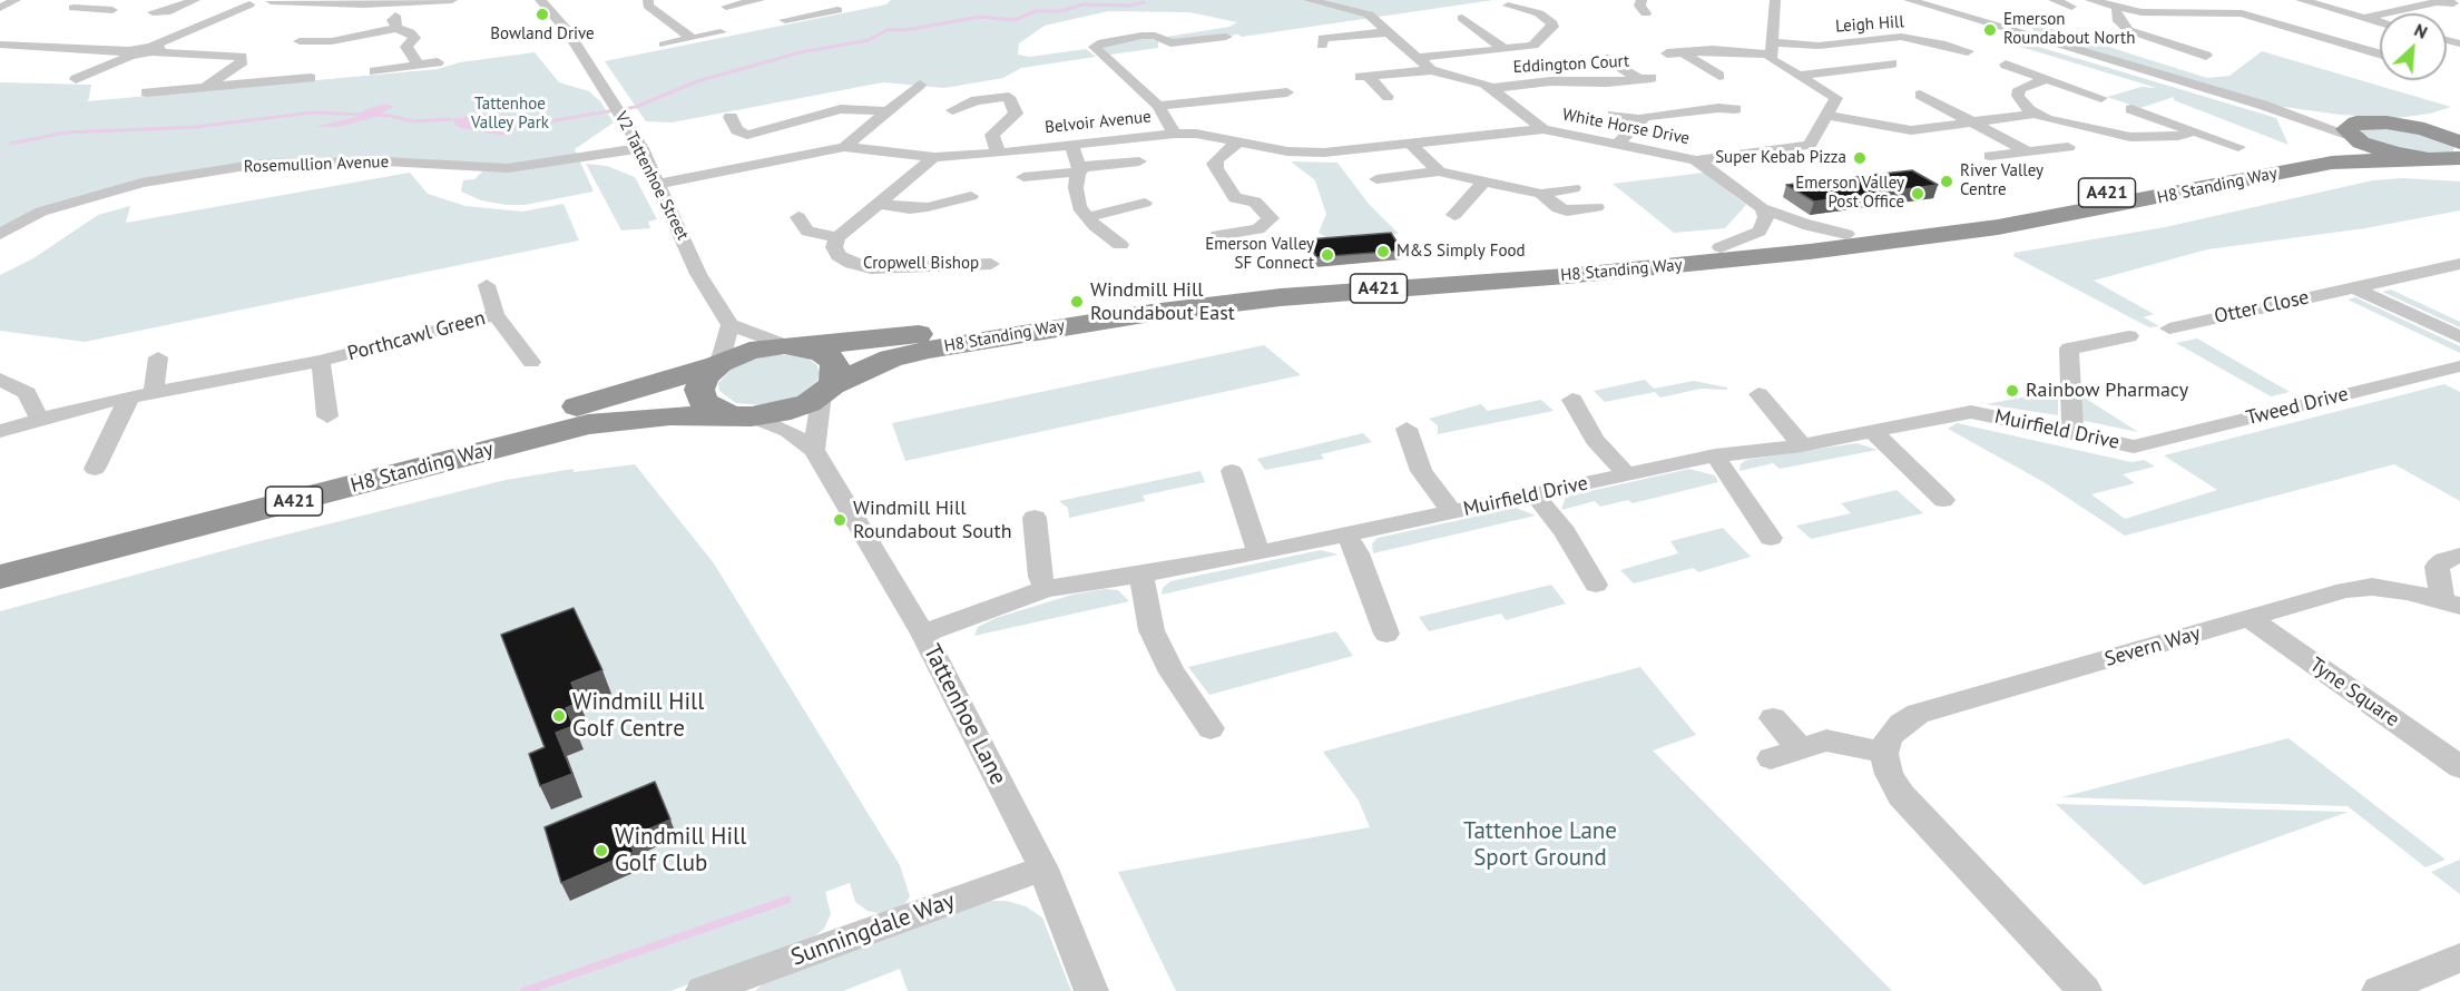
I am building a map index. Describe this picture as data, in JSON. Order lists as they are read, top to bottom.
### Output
{
  "streets": {
    "highway": ["H8 Standing Way", "A421"],
    "street": [
      "Leigh Hill",
      "Eddington Court",
      "Belvoir Avenue",
      "White Horse Drive",
      "Rosemullion Avenue",
      "V2 Tattenhoe Street",
      "Cropwell Bishop",
      "Otter Close",
      "Porthcawl Green",
      "Tweed Drive",
      "Muirfield Drive",
      "Severn Way",
      "Tyne Square",
      "Tattenhoe Lane",
      "Sunningdale Way"
    ]
  },
  "crossings": [
    ["Eddington Court", "White Horse Drive"],
    ["Belvoir Avenue", "White Horse Drive"],
    ["Belvoir Avenue", "V2 Tattenhoe Street"],
    ["Belvoir Avenue", "Cropwell Bishop"],
    ["Rosemullion Avenue", "V2 Tattenhoe Street"],
    ["H8 Standing Way", "A421"],
    ["H8 Standing Way", "Tattenhoe Lane"],
    ["A421", "Tattenhoe Lane"],
    ["Tweed Drive", "Muirfield Drive"],
    ["Muirfield Drive", "Tattenhoe Lane"],
    ["Severn Way", "Tyne Square"],
    ["Tattenhoe Lane", "Sunningdale Way"]
  ],
  "parks": ["Tattenhoe Valley Park", "Tattenhoe Lane Sport Ground"],
  "places": [
    "Bowland Drive",
    "Emerson Roundabout North",
    "Super Kebab Pizza",
    "River Valley Centre",
    "Emerson Valley Post Office",
    "M&S Simply Food",
    "Emerson Valley SF Connect",
    "Windmill Hill Roundabout East",
    "Rainbow Pharmacy",
    "Windmill Hill Roundabout South",
    "Windmill Hill Golf Centre",
    "Windmill Hill Golf Club"
  ],
  "north": "top right"
}
